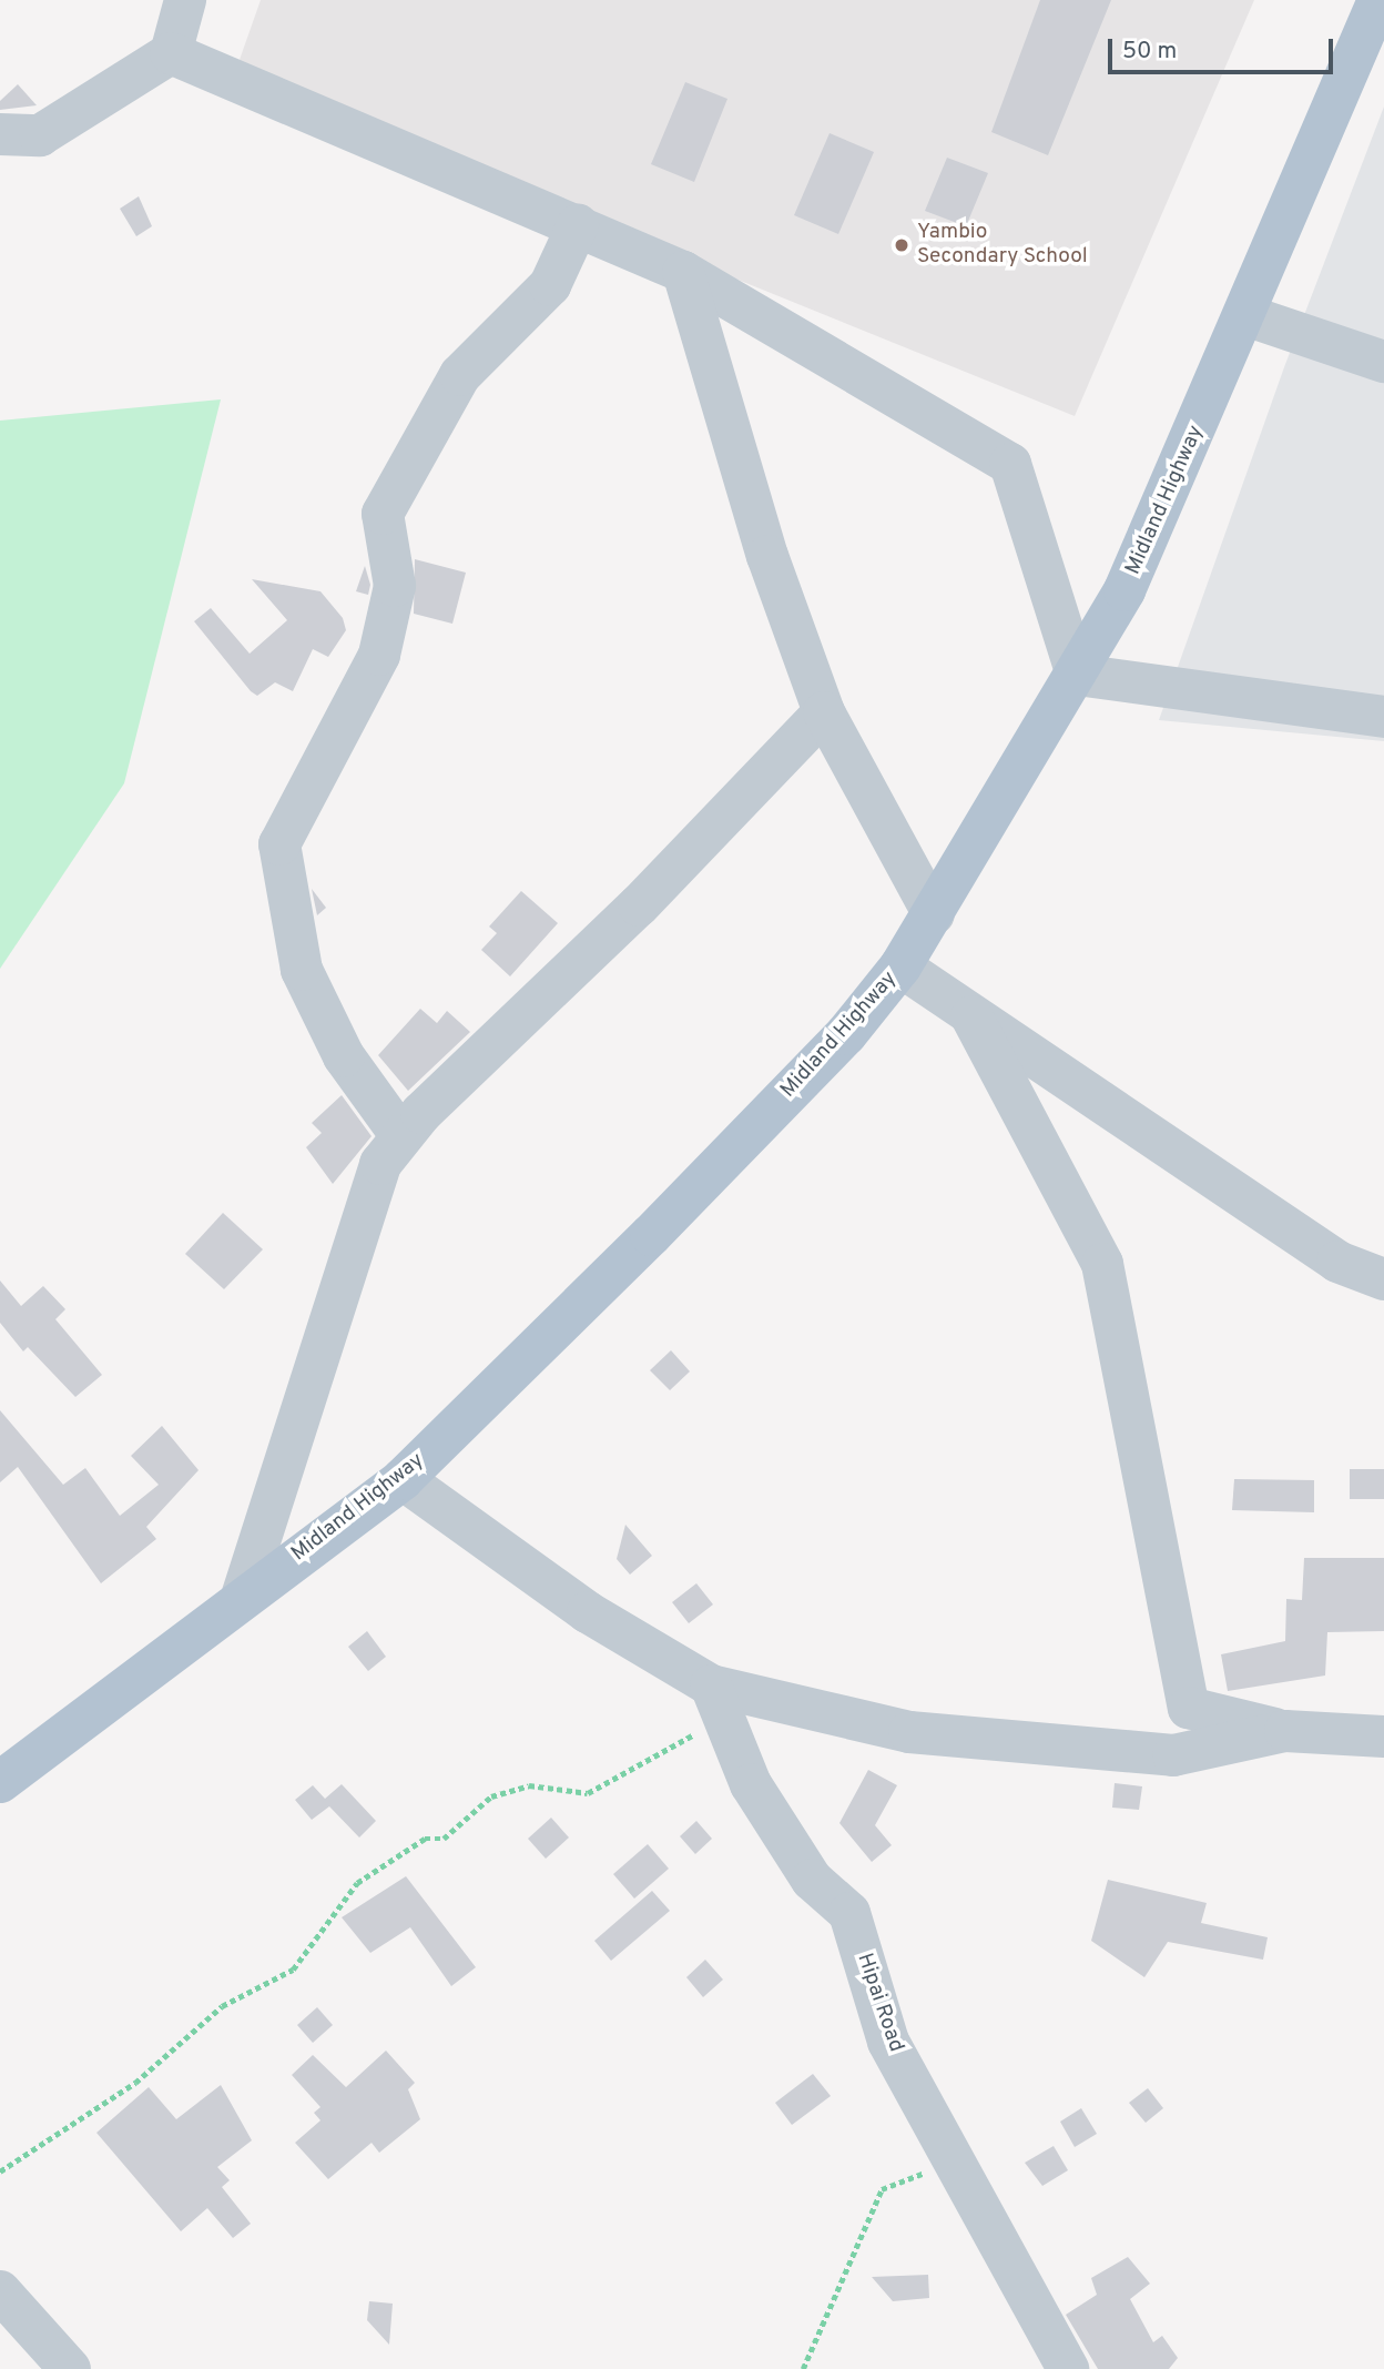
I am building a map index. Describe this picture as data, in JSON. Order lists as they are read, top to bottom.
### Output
{
  "streets": {
    "main road": ["Midland Highway"],
    "street": ["Hipai Road"]
  },
  "places": ["Yambio Secondary School"],
  "scale_bar": "50 m"
}
